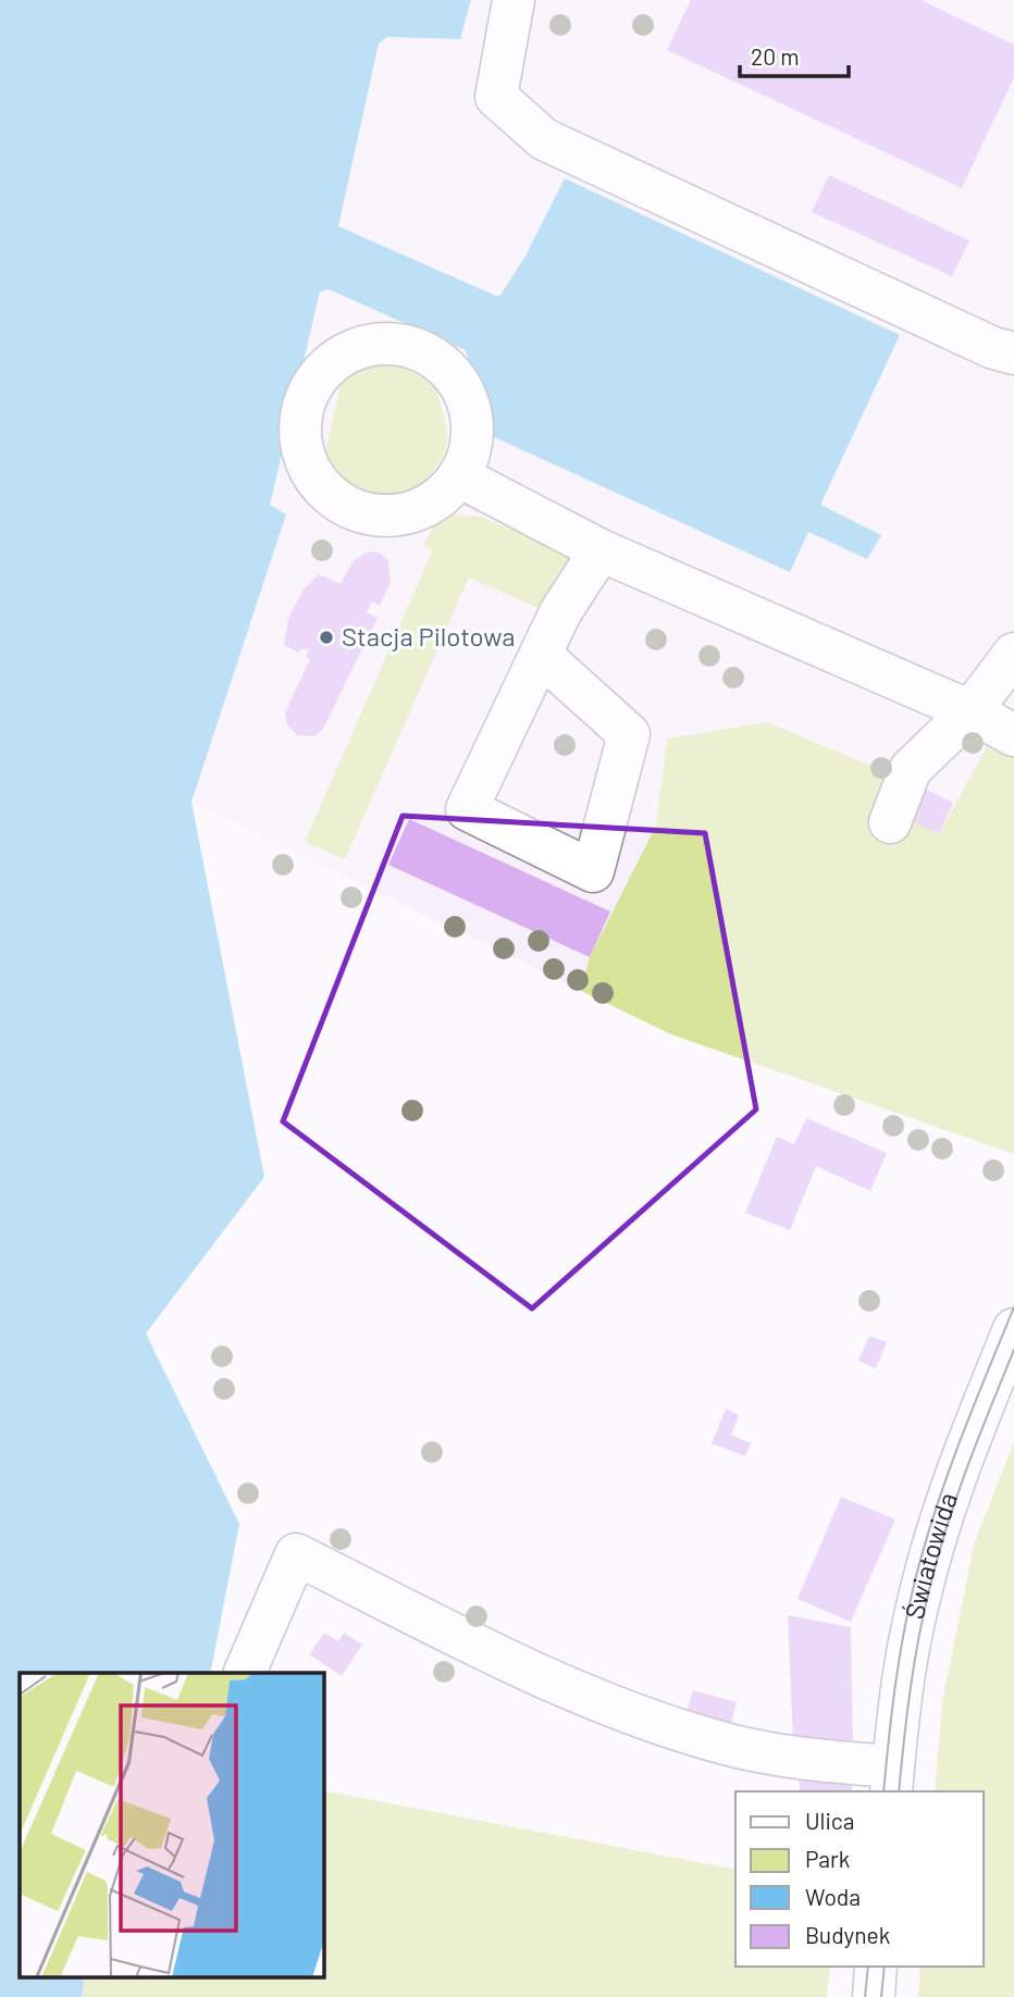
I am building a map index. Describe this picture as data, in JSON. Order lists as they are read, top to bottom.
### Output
{
  "streets": {
    "street": ["Światowida"]
  },
  "places": ["Stacja Pilotowa"],
  "legend": [
    "Ulica",
    "Park",
    "Woda",
    "Budynek"
  ],
  "scale_bar": "20 m"
}
